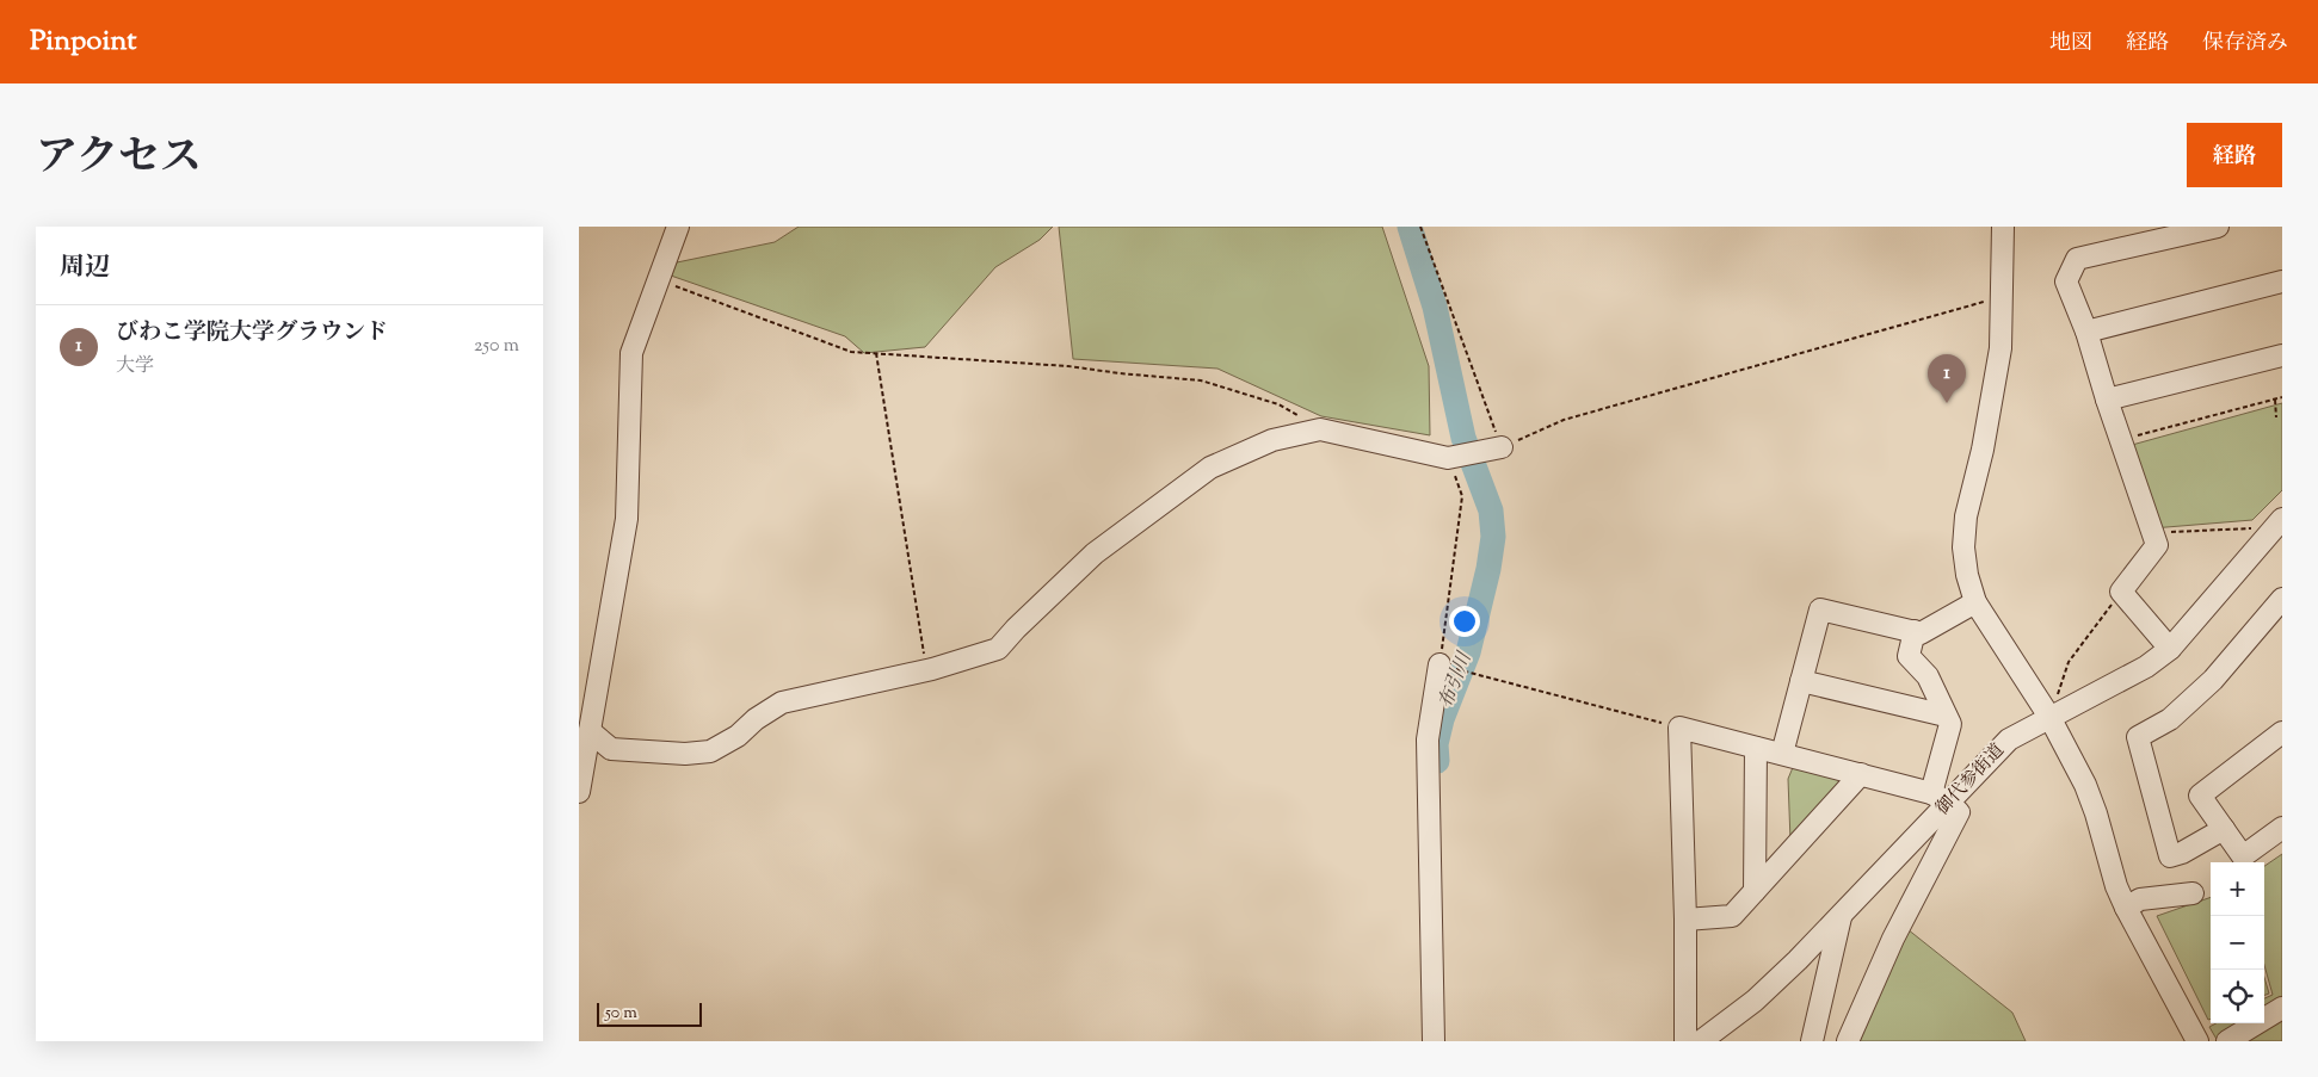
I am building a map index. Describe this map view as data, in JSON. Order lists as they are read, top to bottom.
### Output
{
  "streets": {
    "street": ["御代参街道"]
  },
  "water": ["布引川"],
  "scale_bar": "50 m",
  "page": {
    "header": "Pinpoint",
    "nav": ["地図", "経路", "保存済み"],
    "title": "アクセス",
    "buttons": "経路",
    "heading": "周辺",
    "list": [
      {
        "mark": "1",
        "name": "びわこ学院大学グラウンド",
        "note": "大学",
        "value": "250 m"
      }
    ],
    "pins": "1",
    "map_buttons": ["+", "−"],
    "scale": "50 m"
  }
}
